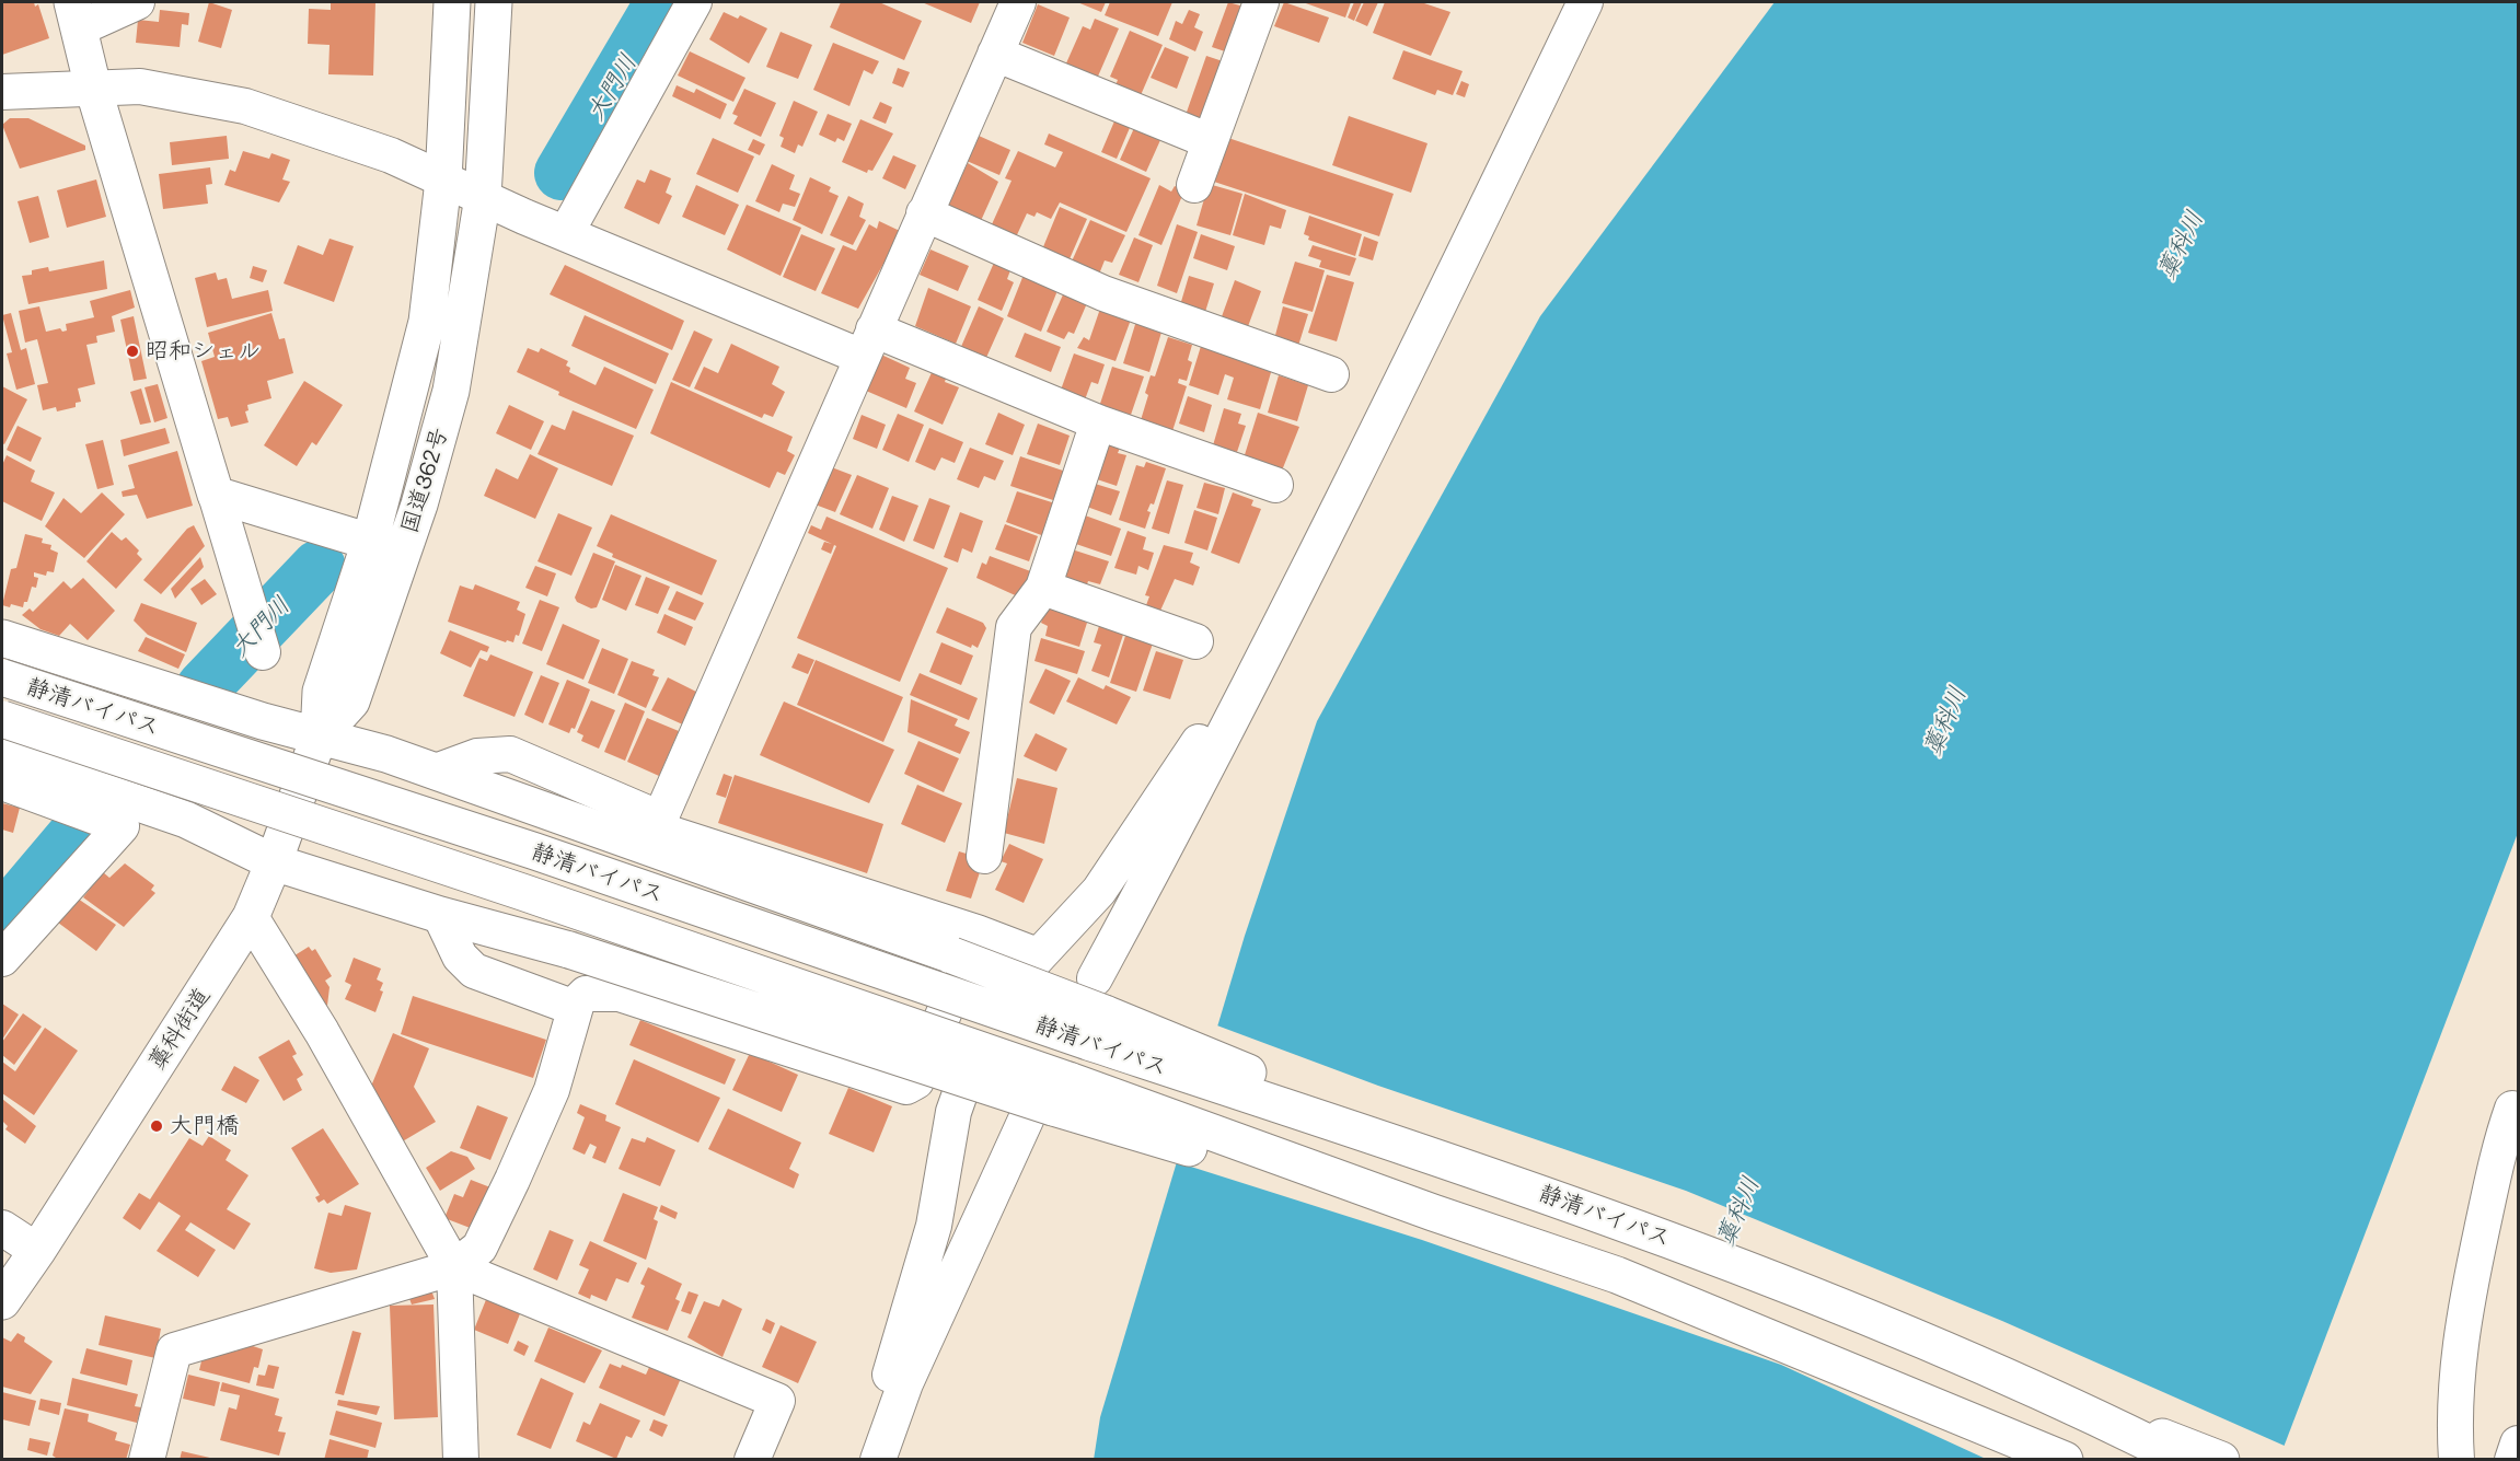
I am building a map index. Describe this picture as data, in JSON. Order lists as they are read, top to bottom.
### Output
{
  "streets": {
    "highway": ["国道362号", "静清バイパス", "藁科街道"]
  },
  "crossings": [
    ["国道362号", "藁科街道"]
  ],
  "water": ["大門川", "藁科川"],
  "places": ["昭和シェル", "大門橋"]
}
